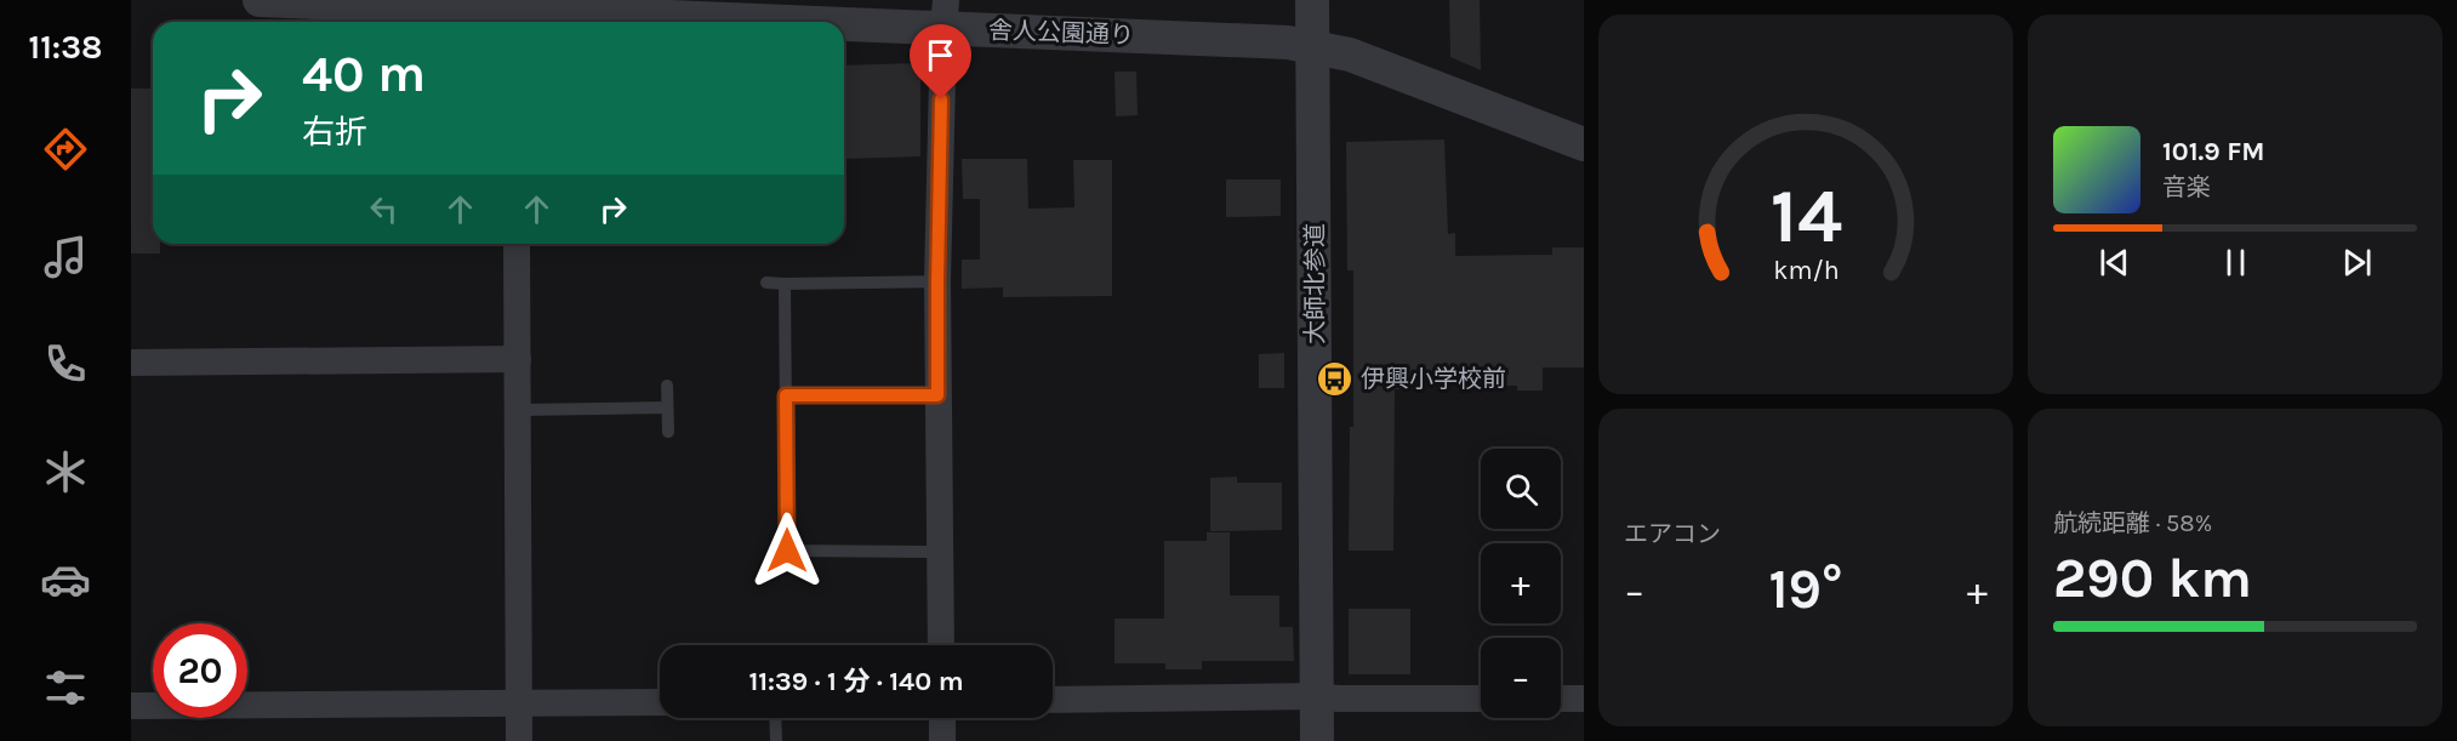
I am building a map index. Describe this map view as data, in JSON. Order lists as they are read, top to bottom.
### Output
{
  "streets": {
    "street": ["舎人公園通り", "大師北参道"]
  },
  "crossings": [
    ["舎人公園通り", "大師北参道"]
  ],
  "places": {
    "bus stop": ["伊興小学校前"]
  },
  "page": {
    "tabs": "11:38",
    "turn": ["40 m", "右折"],
    "song": ["101.9 FM", "音楽"],
    "tile": [
      "エアコン",
      ["航続距離 · 58%", "290 km"]
    ],
    "map_buttons": ["+", "−"],
    "heat": ["−", "19°", "+"],
    "limit": "20",
    "trip": "11:39 · 1 分 · 140 m",
    "gauge": ["14", "km/h"]
  }
}
